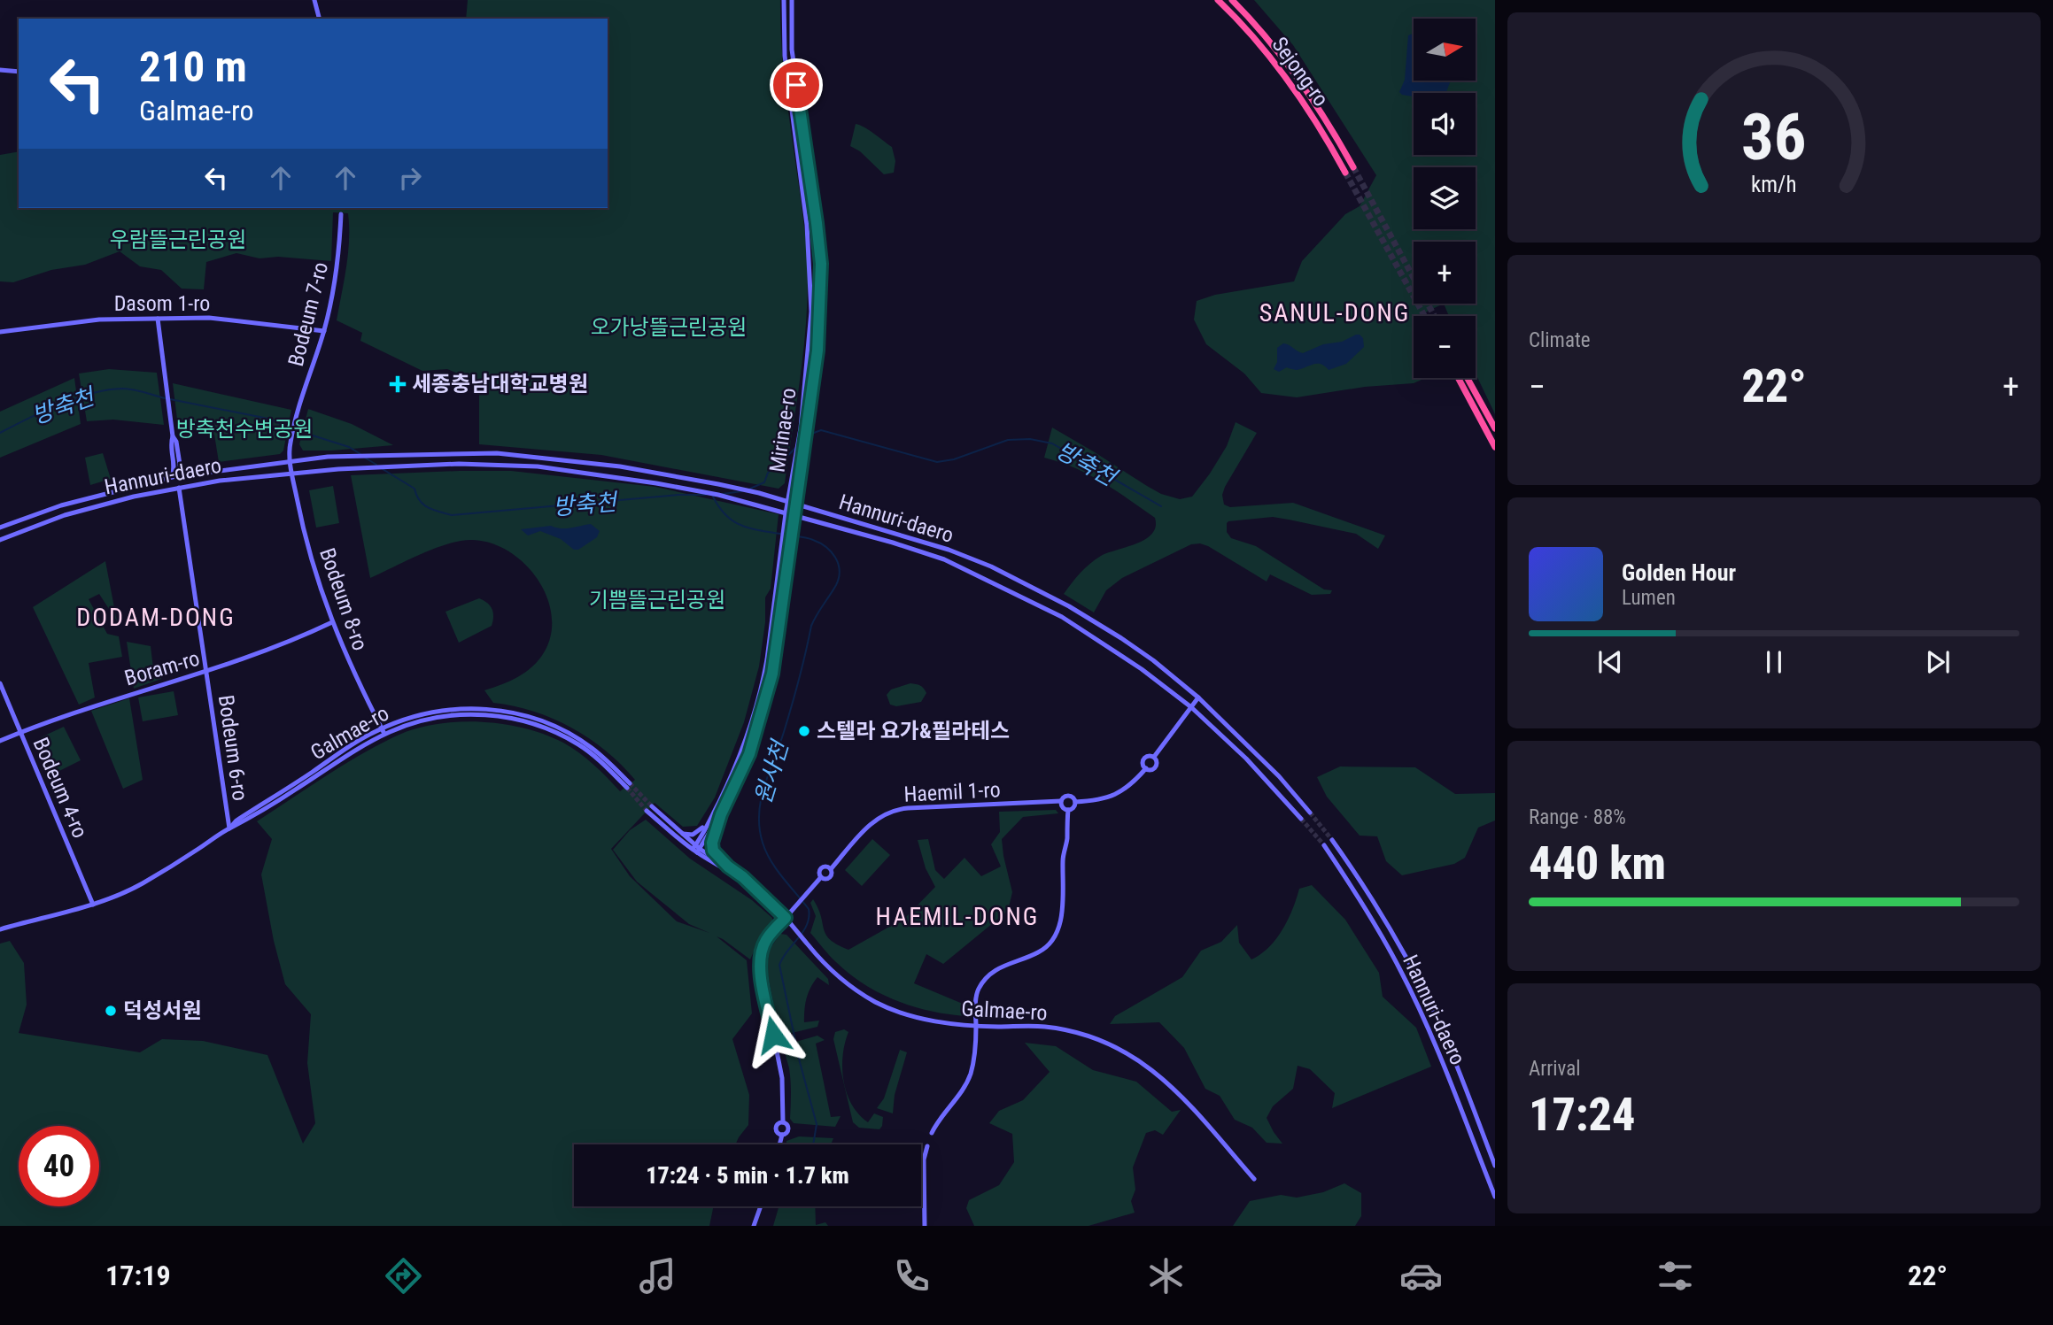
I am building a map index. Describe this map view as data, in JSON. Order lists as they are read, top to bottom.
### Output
{
  "streets": {
    "highway": ["Sejong-ro"],
    "street": [
      "Dasom 1-ro",
      "Bodeum 7-ro",
      "Mirinae-ro",
      "Hannuri-daero",
      "Bodeum 8-ro",
      "Boram-ro",
      "Galmae-ro",
      "Bodeum 6-ro",
      "Bodeum 4-ro",
      "Haemil 1-ro"
    ]
  },
  "crossings": [
    ["Dasom 1-ro", "Bodeum 7-ro"],
    ["Bodeum 7-ro", "Hannuri-daero"],
    ["Mirinae-ro", "Hannuri-daero"],
    ["Mirinae-ro", "Galmae-ro"],
    ["Hannuri-daero", "Bodeum 8-ro"],
    ["Hannuri-daero", "Bodeum 6-ro"],
    ["Bodeum 8-ro", "Boram-ro"],
    ["Bodeum 8-ro", "Galmae-ro"],
    ["Boram-ro", "Bodeum 6-ro"],
    ["Boram-ro", "Bodeum 4-ro"],
    ["Galmae-ro", "Bodeum 6-ro"],
    ["Galmae-ro", "Bodeum 4-ro"]
  ],
  "districts": ["SANUL-DONG", "DODAM-DONG", "HAEMIL-DONG"],
  "water": ["방축천", "원사천"],
  "parks": [
    "우람뜰근린공원",
    "오가낭뜰근린공원",
    "방축천수변공원",
    "기쁨뜰근린공원"
  ],
  "places": {
    "health": ["세종충남대학교병원"],
    "other": ["스텔라 요가&필라테스", "덕성서원"]
  },
  "north": "right",
  "page": {
    "map_buttons": ["+", "−"],
    "turn": ["210 m", "Galmae-ro"],
    "tile": [
      "Climate",
      ["Range · 88%", "440 km"],
      ["Arrival", "17:24"]
    ],
    "heat": ["−", "22°", "+"],
    "song": ["Golden Hour", "Lumen"],
    "limit": "40",
    "trip": "17:24 · 5 min · 1.7 km",
    "tabs": ["17:19", "22°"],
    "gauge": ["36", "km/h"]
  }
}
